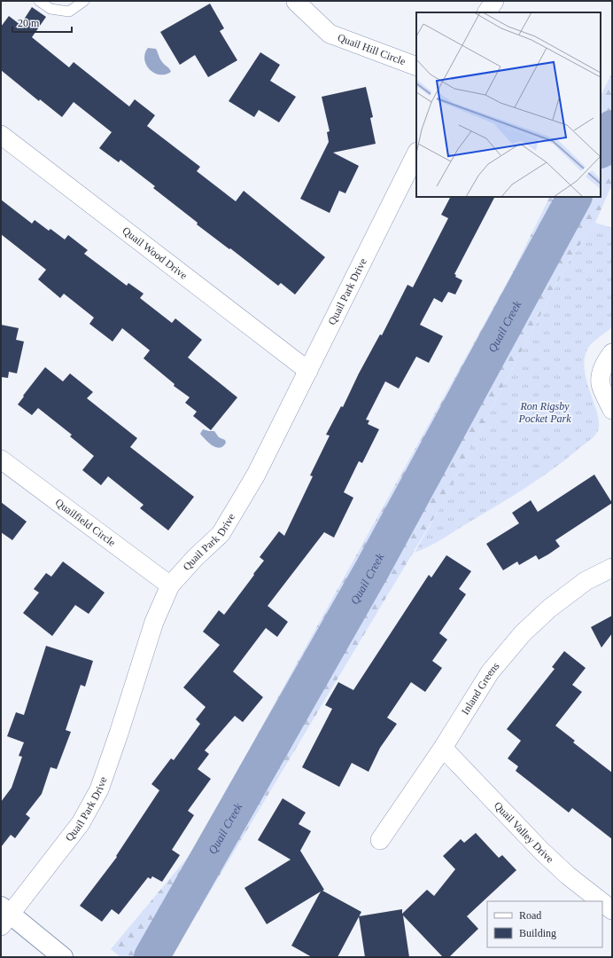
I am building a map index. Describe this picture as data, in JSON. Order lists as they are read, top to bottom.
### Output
{
  "streets": {
    "street": [
      "Quail Hill Circle",
      "Quail Wood Drive",
      "Quail Park Drive",
      "Quailfield Circle",
      "Inland Greens",
      "Quail Valley Drive"
    ]
  },
  "crossings": [
    ["Quail Wood Drive", "Quail Park Drive"],
    ["Quail Park Drive", "Quailfield Circle"],
    ["Inland Greens", "Quail Valley Drive"]
  ],
  "water": ["Quail Creek"],
  "parks": ["Ron Rigsby Pocket Park"],
  "legend": ["Road", "Building"],
  "scale_bar": "20 m"
}
